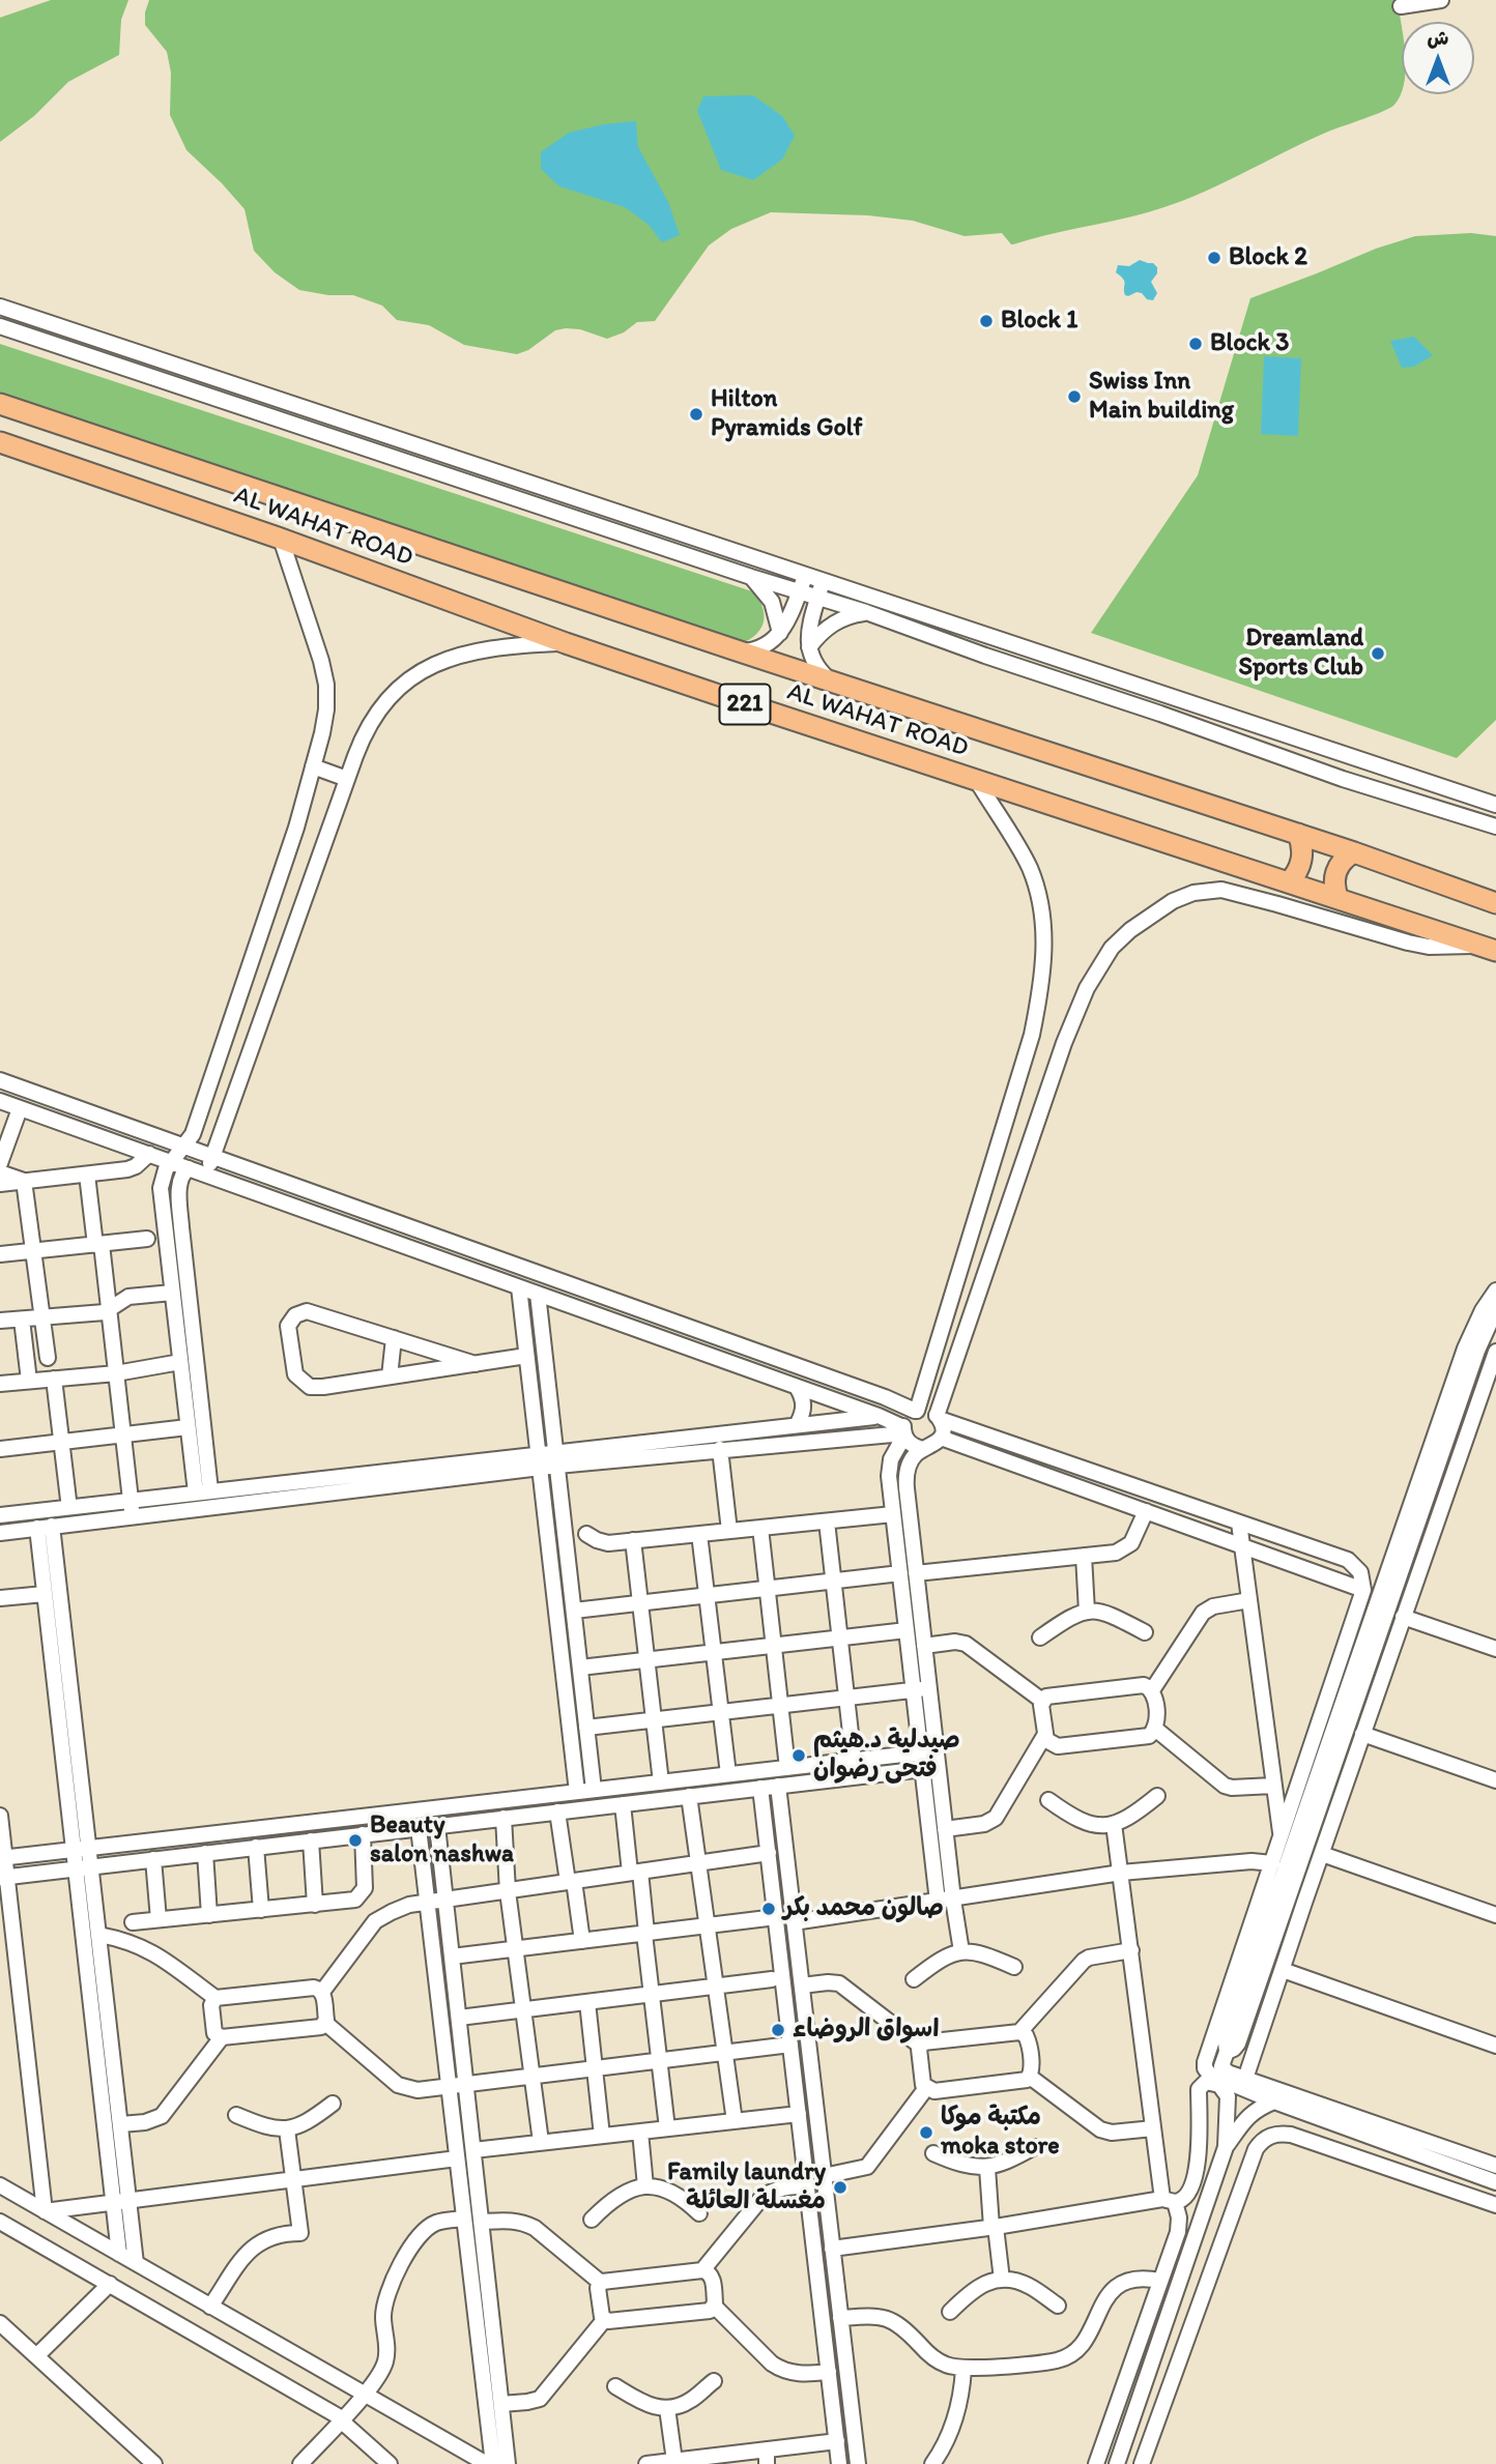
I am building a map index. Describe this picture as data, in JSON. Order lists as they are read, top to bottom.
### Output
{
  "streets": {
    "highway": ["AL WAHAT ROAD", "221"]
  },
  "places": [
    "Block 2",
    "Block 1",
    "Block 3",
    "Swiss Inn Main building",
    "Hilton Pyramids Golf",
    "Dreamland Sports Club",
    "صيدلية د.هيثم فتحى رضوان",
    "Beauty salon nashwa",
    "صالون محمد بكر",
    "اسواق الروضاء",
    "مكتبة موكا moka store",
    "Family laundry مغسلة العائلة"
  ],
  "north": "top"
}
